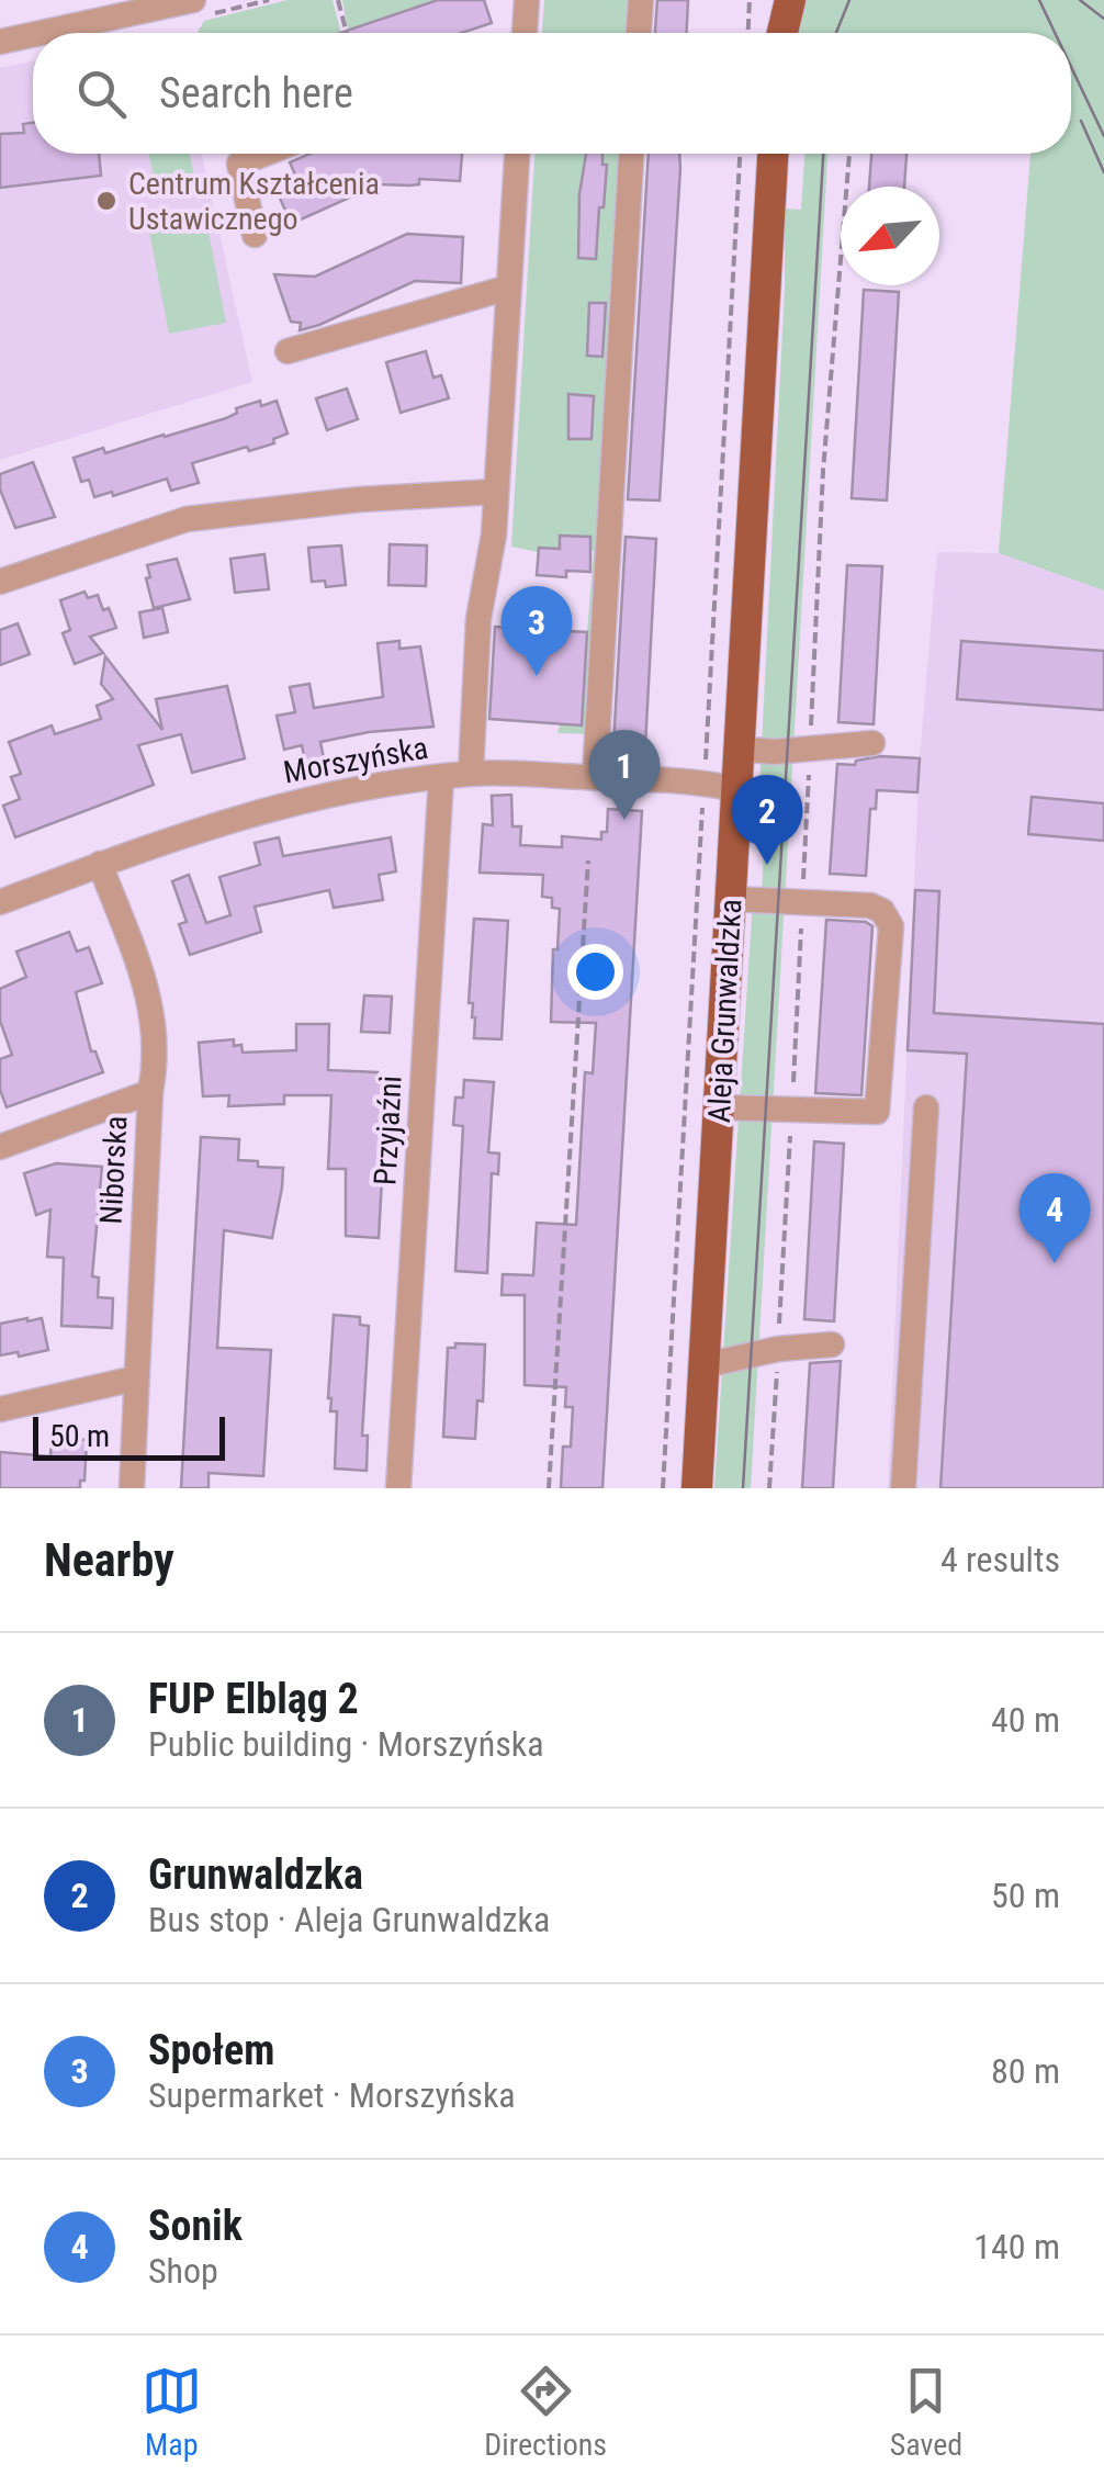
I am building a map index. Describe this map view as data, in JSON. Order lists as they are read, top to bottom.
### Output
{
  "streets": {
    "main road": ["Aleja Grunwaldzka"],
    "street": ["Morszyńska", "Przyjaźni", "Niborska"]
  },
  "crossings": [
    ["Morszyńska", "Aleja Grunwaldzka"],
    ["Morszyńska", "Przyjaźni"],
    ["Morszyńska", "Niborska"]
  ],
  "places": ["Centrum Kształcenia Ustawicznego"],
  "scale_bar": "50 m",
  "north": "bottom left",
  "page": {
    "search": "Search here",
    "pins": [
      "3",
      "1",
      "2",
      "4"
    ],
    "scale": "50 m",
    "heading": ["Nearby", "4 results"],
    "list": [
      {
        "mark": "1",
        "name": "FUP Elbląg 2",
        "note": "Public building · Morszyńska",
        "value": "40 m"
      },
      {
        "mark": "2",
        "name": "Grunwaldzka",
        "note": "Bus stop · Aleja Grunwaldzka",
        "value": "50 m"
      },
      {
        "mark": "3",
        "name": "Społem",
        "note": "Supermarket · Morszyńska",
        "value": "80 m"
      },
      {
        "mark": "4",
        "name": "Sonik",
        "note": "Shop",
        "value": "140 m"
      }
    ],
    "nav": ["Map", "Directions", "Saved"]
  }
}
